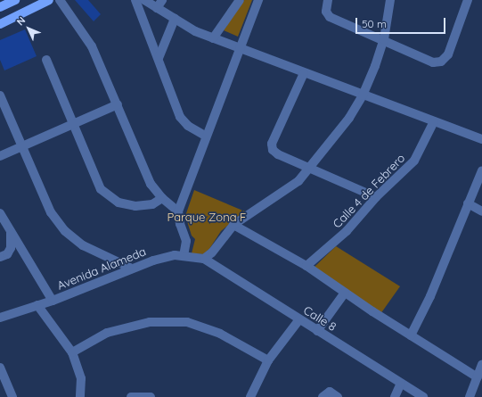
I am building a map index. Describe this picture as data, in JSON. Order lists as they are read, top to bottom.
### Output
{
  "streets": {
    "street": ["Calle 4 de Febrero", "Avenida Alameda", "Calle 8"]
  },
  "crossings": [
    ["Avenida Alameda", "Calle 8"]
  ],
  "parks": ["Parque Zona F"],
  "scale_bar": "50 m",
  "north": "top left"
}
